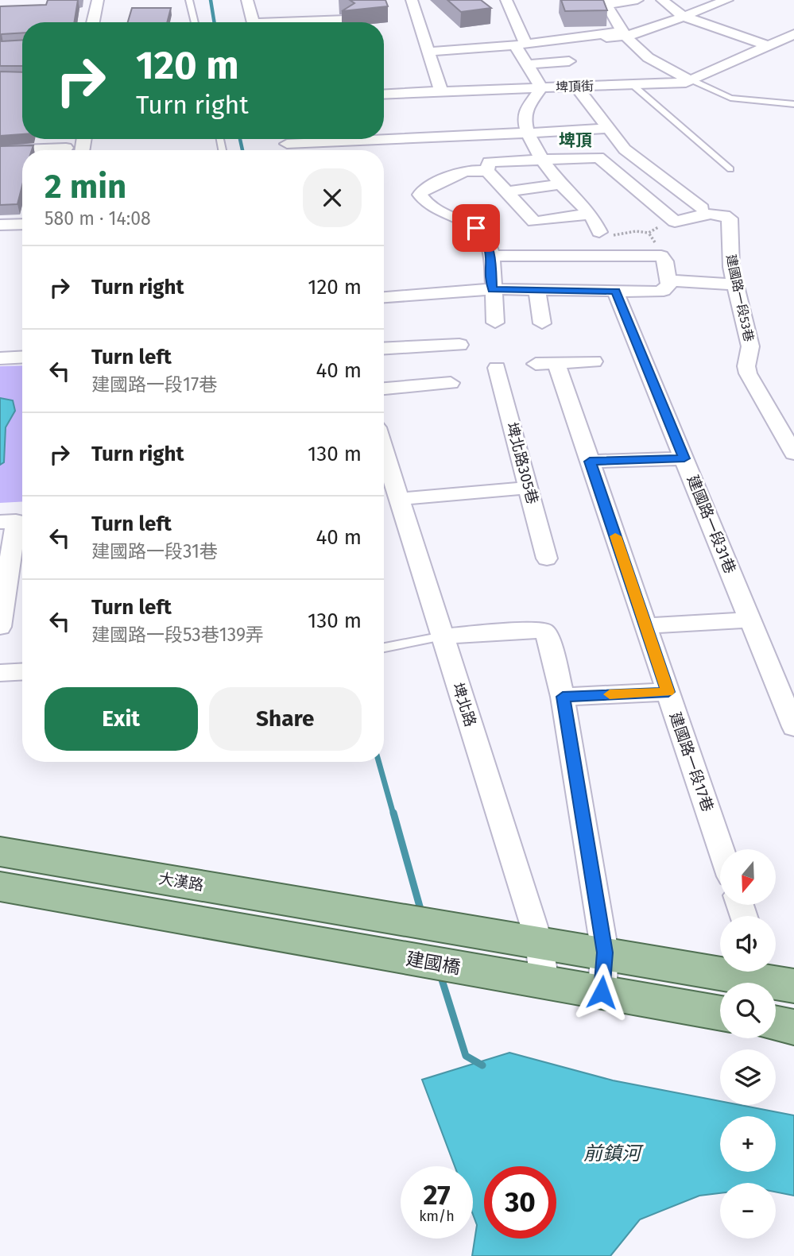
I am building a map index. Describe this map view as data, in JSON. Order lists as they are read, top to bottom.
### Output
{
  "streets": {
    "main road": ["大漢路", "建國橋"],
    "street": [
      "埤頂街",
      "建國路一段53巷",
      "埤北路305巷",
      "建國路一段31巷",
      "埤北路",
      "建國路一段17巷"
    ]
  },
  "crossings": [
    ["埤北路", "大漢路"],
    ["埤北路", "建國橋"]
  ],
  "districts": ["埤頂"],
  "water": ["前鎮河"],
  "north": "bottom",
  "page": {
    "turn": ["120 m", "Turn right"],
    "heading": ["2 min", "580 m · 14:08"],
    "list": [
      {
        "name": "Turn right",
        "value": "120 m"
      },
      {
        "name": "Turn left",
        "note": "建國路一段17巷",
        "value": "40 m"
      },
      {
        "name": "Turn right",
        "value": "130 m"
      },
      {
        "name": "Turn left",
        "note": "建國路一段31巷",
        "value": "40 m"
      },
      {
        "name": "Turn left",
        "note": "建國路一段53巷139弄",
        "value": "130 m"
      }
    ],
    "buttons": ["Exit", "Share"],
    "map_buttons": ["+", "−"],
    "speed": "27 km/h",
    "limit": "30"
  }
}
